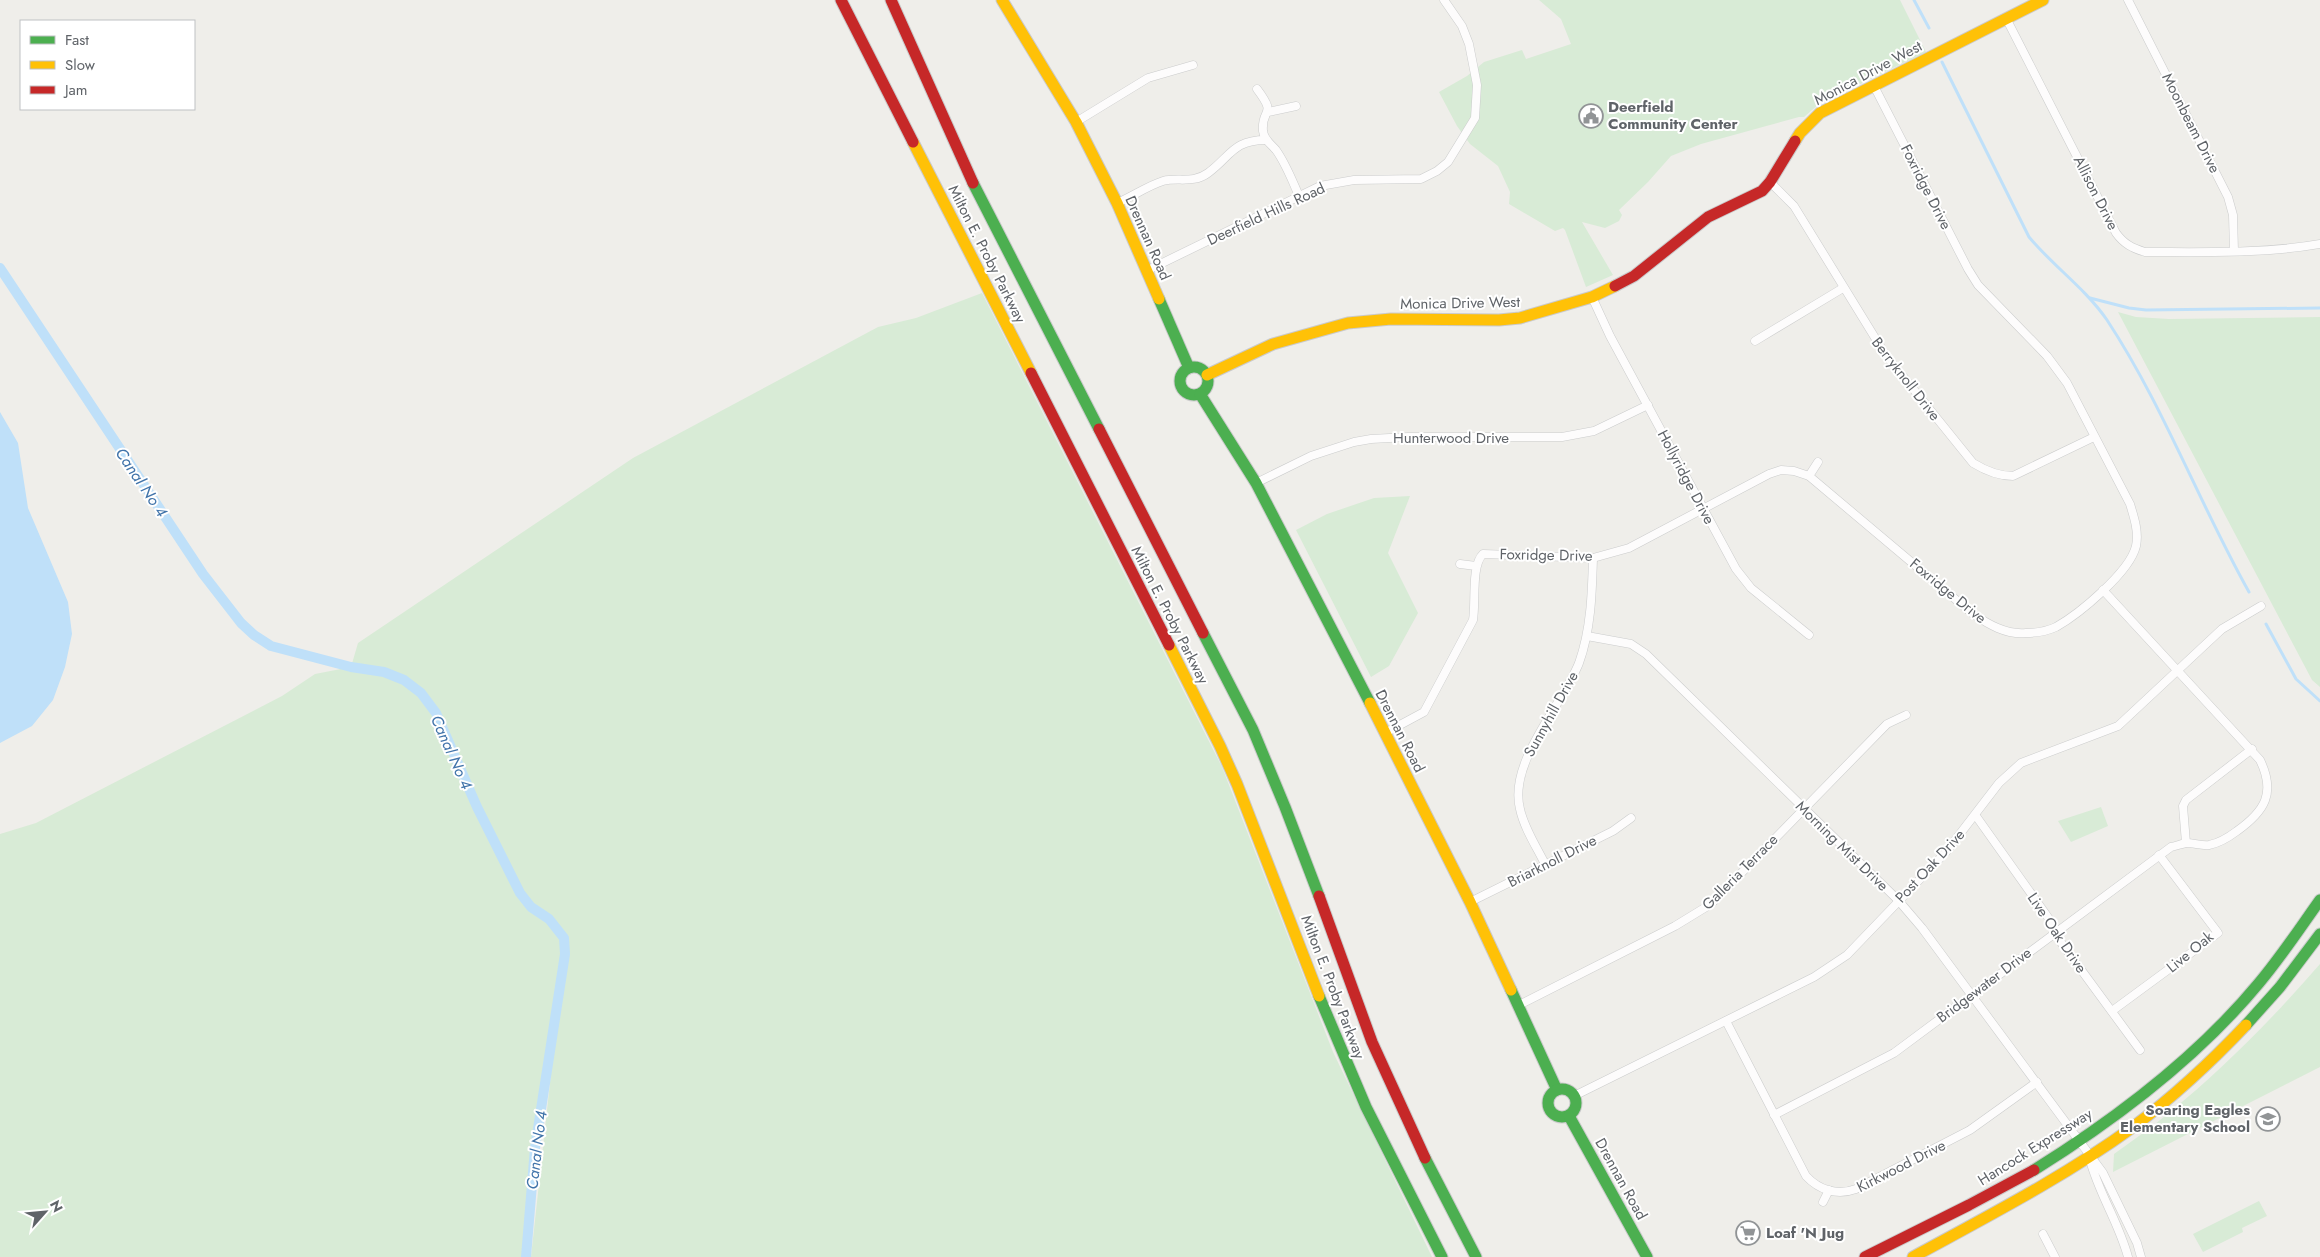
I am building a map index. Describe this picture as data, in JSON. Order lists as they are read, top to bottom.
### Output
{
  "streets": {
    "main road": [
      "Monica Drive West",
      "Drennan Road",
      "Milton E. Proby Parkway",
      "Hancock Expressway"
    ],
    "street": [
      "Moonbeam Drive",
      "Foxridge Drive",
      "Allison Drive",
      "Deerfield Hills Road",
      "Berryknoll Drive",
      "Hunterwood Drive",
      "Hollyridge Drive",
      "Sunnyhill Drive",
      "Morning Mist Drive",
      "Briarknoll Drive",
      "Post Oak Drive",
      "Galleria Terrace",
      "Live Oak Drive",
      "Live Oak",
      "Bridgewater Drive",
      "Kirkwood Drive"
    ]
  },
  "crossings": [
    ["Monica Drive West", "Foxridge Drive"],
    ["Monica Drive West", "Allison Drive"],
    ["Monica Drive West", "Drennan Road"],
    ["Monica Drive West", "Berryknoll Drive"],
    ["Monica Drive West", "Hollyridge Drive"],
    ["Moonbeam Drive", "Allison Drive"],
    ["Foxridge Drive", "Hollyridge Drive"],
    ["Foxridge Drive", "Sunnyhill Drive"],
    ["Foxridge Drive", "Bridgewater Drive"],
    ["Deerfield Hills Road", "Drennan Road"],
    ["Drennan Road", "Hunterwood Drive"],
    ["Drennan Road", "Briarknoll Drive"],
    ["Drennan Road", "Post Oak Drive"],
    ["Drennan Road", "Galleria Terrace"],
    ["Hunterwood Drive", "Hollyridge Drive"],
    ["Sunnyhill Drive", "Morning Mist Drive"],
    ["Sunnyhill Drive", "Briarknoll Drive"],
    ["Morning Mist Drive", "Post Oak Drive"],
    ["Morning Mist Drive", "Galleria Terrace"],
    ["Morning Mist Drive", "Bridgewater Drive"],
    ["Morning Mist Drive", "Hancock Expressway"],
    ["Morning Mist Drive", "Kirkwood Drive"],
    ["Post Oak Drive", "Live Oak Drive"],
    ["Post Oak Drive", "Bridgewater Drive"],
    ["Live Oak Drive", "Live Oak"],
    ["Live Oak Drive", "Bridgewater Drive"],
    ["Live Oak", "Bridgewater Drive"]
  ],
  "water": ["Canal No 4"],
  "places": {
    "public building": ["Deerfield Community Center"],
    "school or university": ["Soaring Eagles Elementary School"],
    "supermarket": ["Loaf 'N Jug"]
  },
  "legend": ["Fast", "Slow", "Jam"],
  "north": "top right"
}
